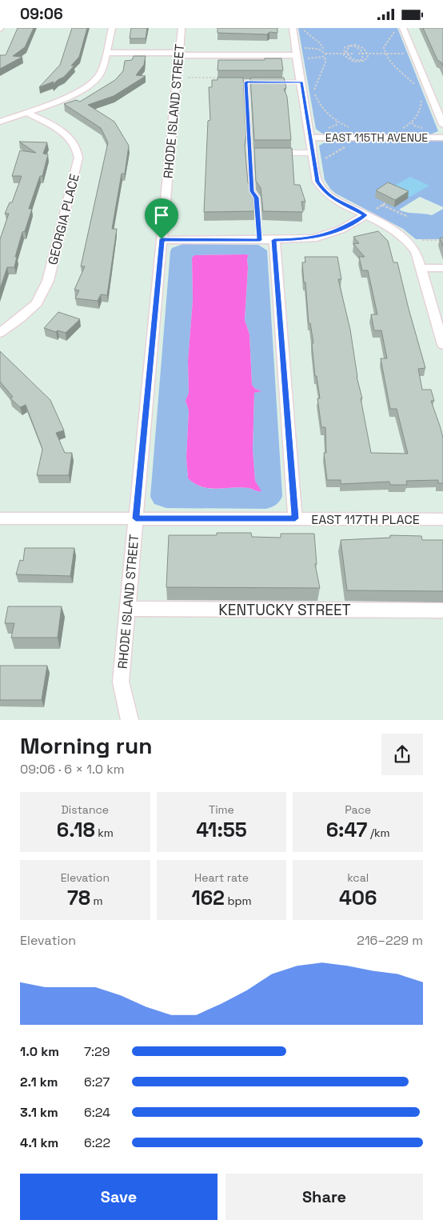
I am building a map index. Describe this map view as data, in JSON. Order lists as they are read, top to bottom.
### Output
{
  "streets": {
    "street": [
      "RHODE ISLAND STREET",
      "EAST 115TH AVENUE",
      "GEORGIA PLACE",
      "EAST 117TH PLACE",
      "KENTUCKY STREET"
    ]
  },
  "crossings": [
    ["RHODE ISLAND STREET", "EAST 117TH PLACE"],
    ["RHODE ISLAND STREET", "KENTUCKY STREET"]
  ],
  "page": {
    "status": "09:06",
    "heading": ["Morning run", "09:06 · 6 × 1.0 km"],
    "stats": [
      ["Distance", "6.18 km"],
      ["Time", "41:55"],
      ["Pace", "6:47 /km"],
      ["Elevation", "78 m"],
      ["Heart rate", "162 bpm"],
      ["kcal", "406"]
    ],
    "chart": ["Elevation", "216–229 m"],
    "list": [
      {
        "name": "1.0 km",
        "note": "7:29"
      },
      {
        "name": "2.1 km",
        "note": "6:27"
      },
      {
        "name": "3.1 km",
        "note": "6:24"
      },
      {
        "name": "4.1 km",
        "note": "6:22"
      }
    ],
    "buttons": ["Save", "Share"]
  }
}
